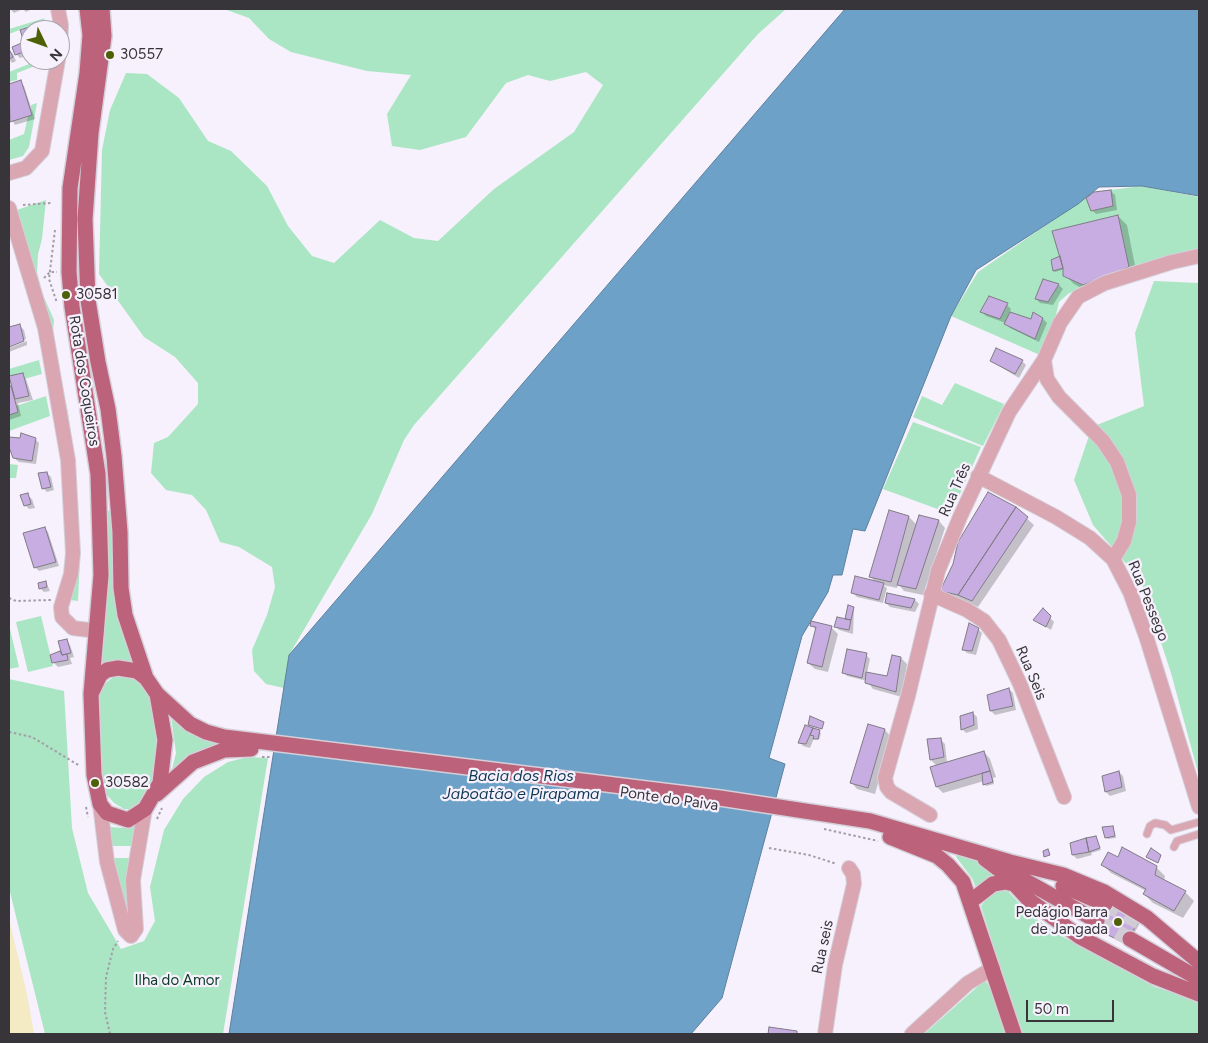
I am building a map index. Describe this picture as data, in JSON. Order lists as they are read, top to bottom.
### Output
{
  "streets": {
    "main road": ["Rota dos Coqueiros", "Ponte do Paiva"],
    "street": [
      "Rua Três",
      "Rua Pessego",
      "Rua Seis",
      "Rua seis"
    ]
  },
  "crossings": [
    ["Rota dos Coqueiros", "Ponte do Paiva"],
    ["Rua Três", "Rua Pessego"],
    ["Rua Três", "Rua Seis"]
  ],
  "water": ["Bacia dos Rios Jaboatão e Pirapama"],
  "parks": ["Ilha do Amor"],
  "places": [
    "30557",
    "30581",
    "30582",
    "Pedágio Barra de Jangada"
  ],
  "scale_bar": "50 m",
  "north": "bottom right"
}
